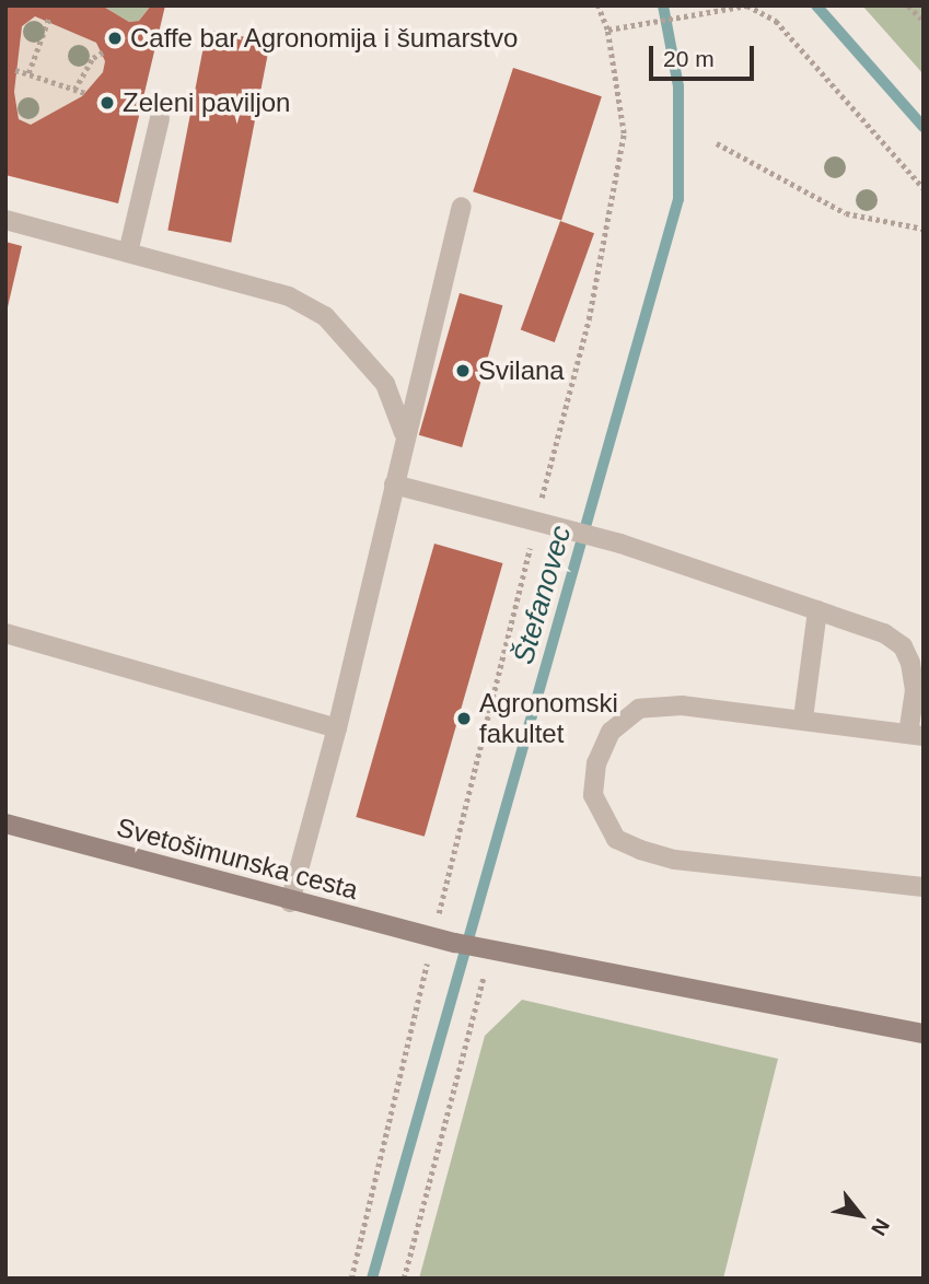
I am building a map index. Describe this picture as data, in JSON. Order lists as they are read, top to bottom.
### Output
{
  "streets": {
    "street": ["Svetošimunska cesta"]
  },
  "water": ["Štefanovec"],
  "places": [
    "Caffe bar Agronomija i šumarstvo",
    "Zeleni paviljon",
    "Svilana",
    "Agronomski fakultet"
  ],
  "scale_bar": "20 m",
  "north": "bottom right"
}
